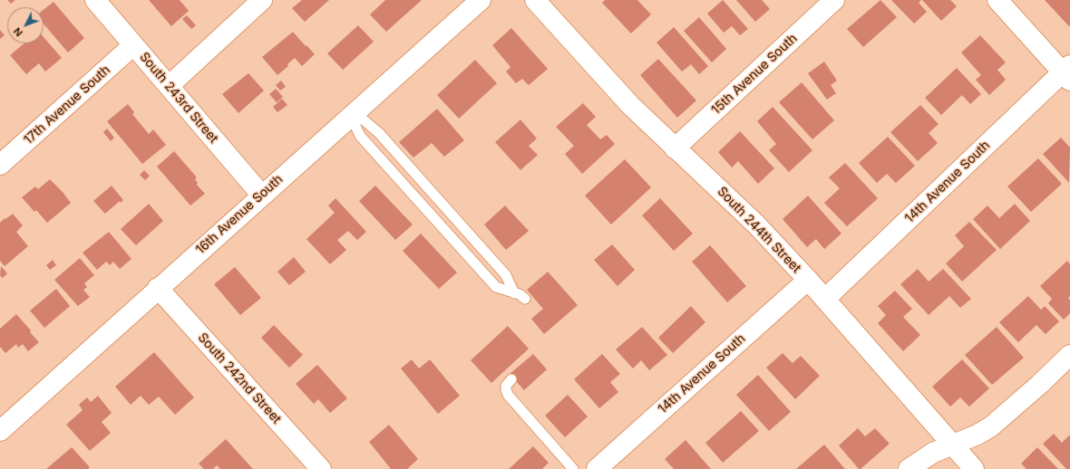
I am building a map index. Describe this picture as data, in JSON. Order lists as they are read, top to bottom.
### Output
{
  "streets": {
    "street": [
      "15th Avenue South",
      "South 243rd Street",
      "17th Avenue South",
      "14th Avenue South",
      "16th Avenue South",
      "South 244th Street",
      "South 242nd Street"
    ]
  },
  "crossings": [
    ["15th Avenue South", "South 244th Street"],
    ["South 243rd Street", "17th Avenue South"],
    ["South 243rd Street", "16th Avenue South"],
    ["14th Avenue South", "South 244th Street"],
    ["16th Avenue South", "South 242nd Street"]
  ],
  "north": "bottom left"
}
